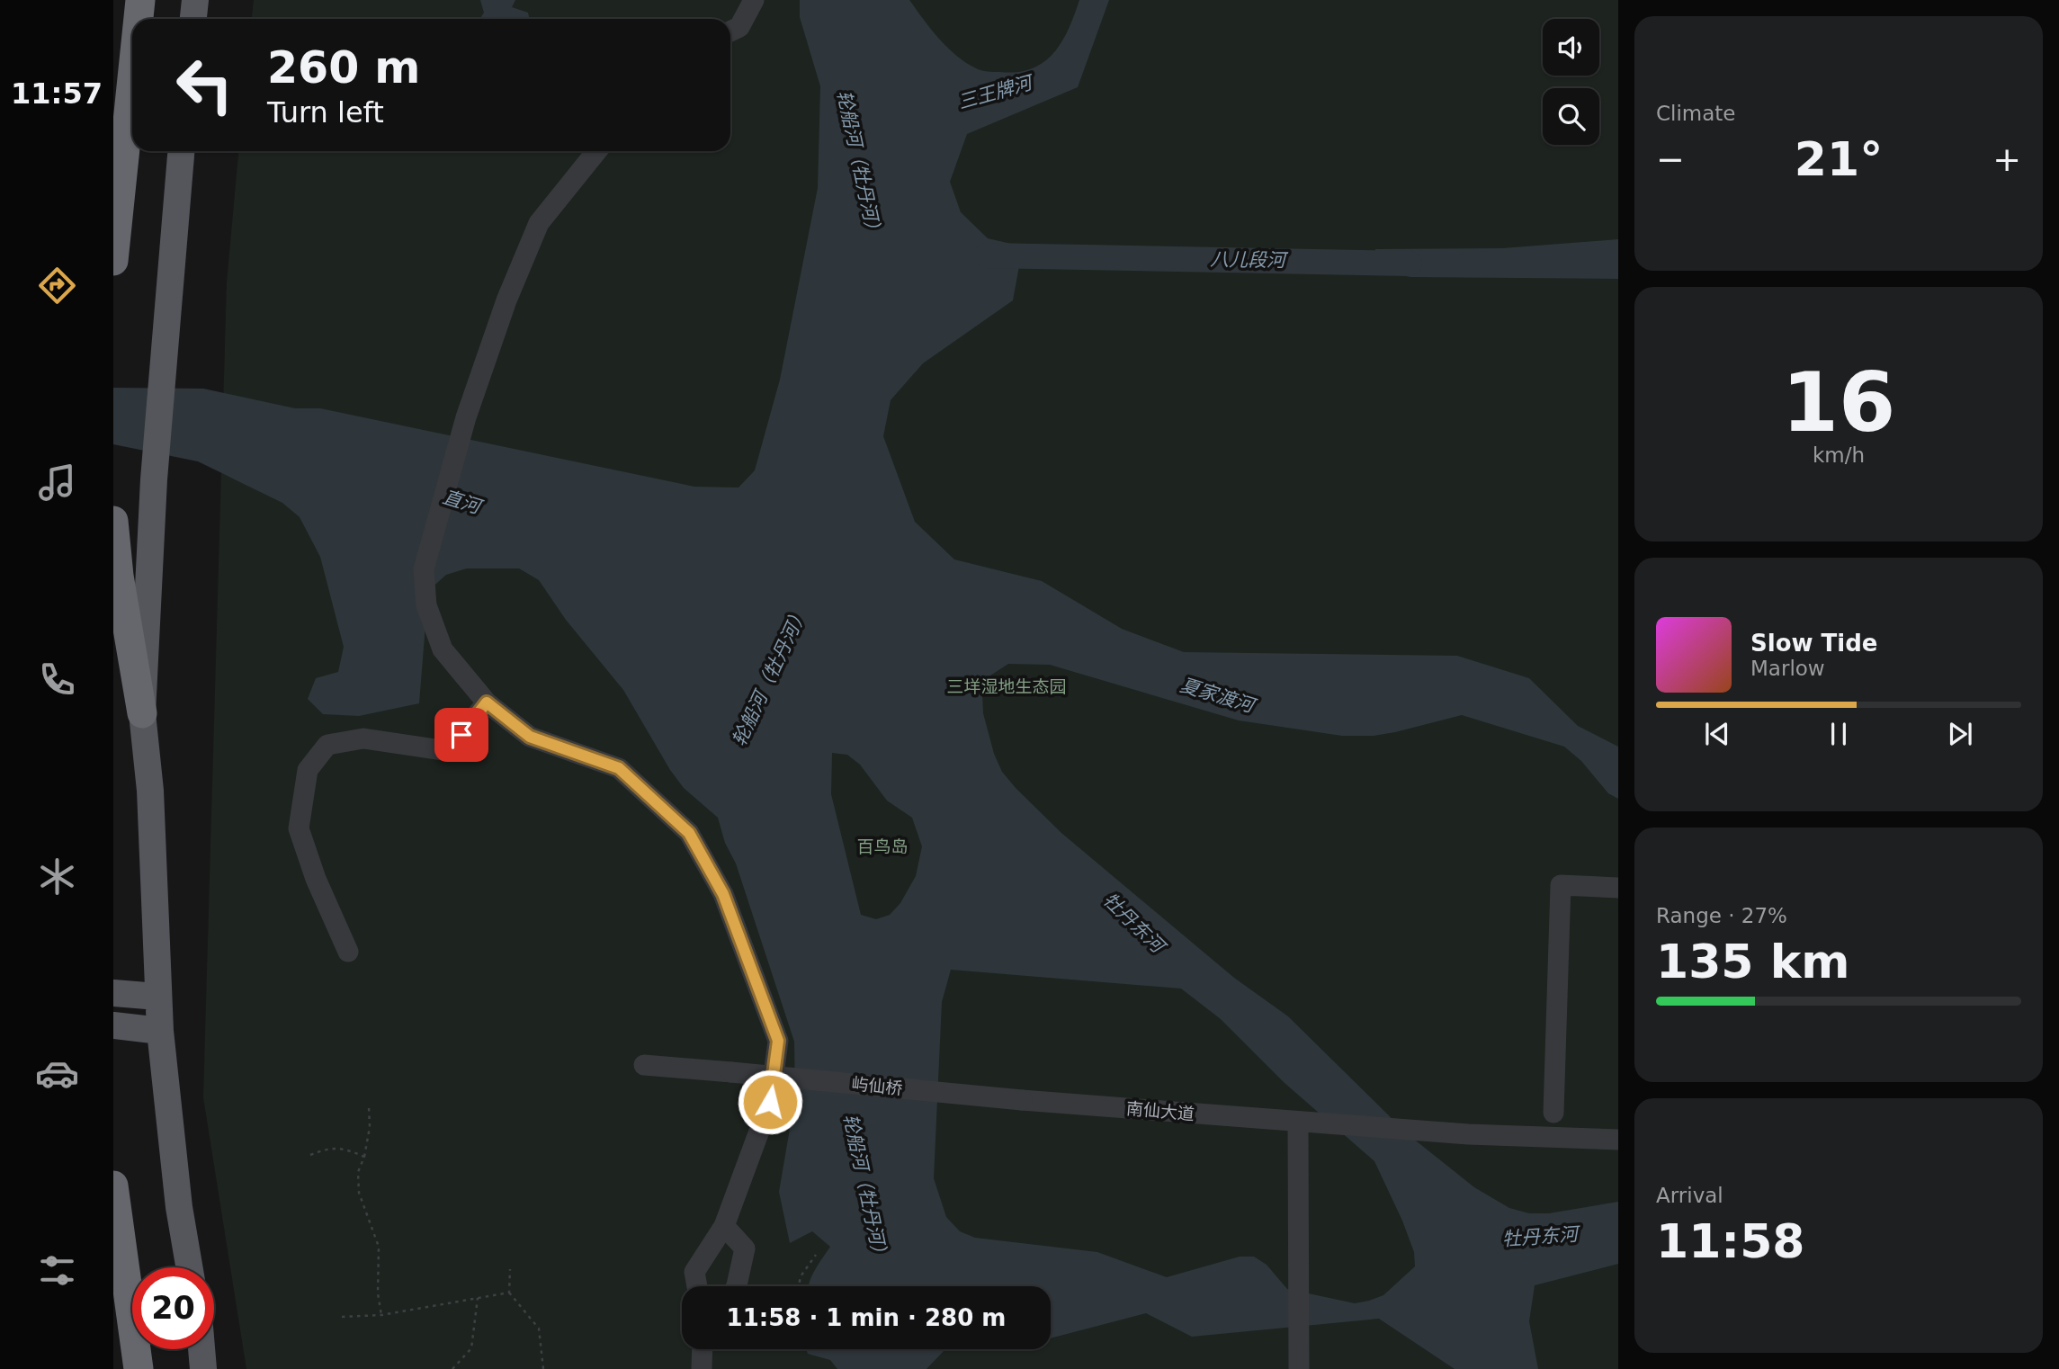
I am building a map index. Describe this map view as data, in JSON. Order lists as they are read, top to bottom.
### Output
{
  "streets": {
    "street": ["屿仙桥", "南仙大道"]
  },
  "crossings": [
    ["屿仙桥", "南仙大道"]
  ],
  "water": [
    "三王牌河",
    "轮船河（牡丹河）",
    "八儿段河",
    "直河",
    "夏家渡河",
    "牡丹东河"
  ],
  "parks": ["三垟湿地生态园", "百鸟岛"],
  "page": {
    "tabs": "11:57",
    "tile": [
      "Climate",
      ["16", "km/h"],
      ["Range · 27%", "135 km"],
      ["Arrival", "11:58"]
    ],
    "turn": ["260 m", "Turn left"],
    "heat": ["−", "21°", "+"],
    "song": ["Slow Tide", "Marlow"],
    "limit": "20",
    "trip": "11:58 · 1 min · 280 m"
  }
}
